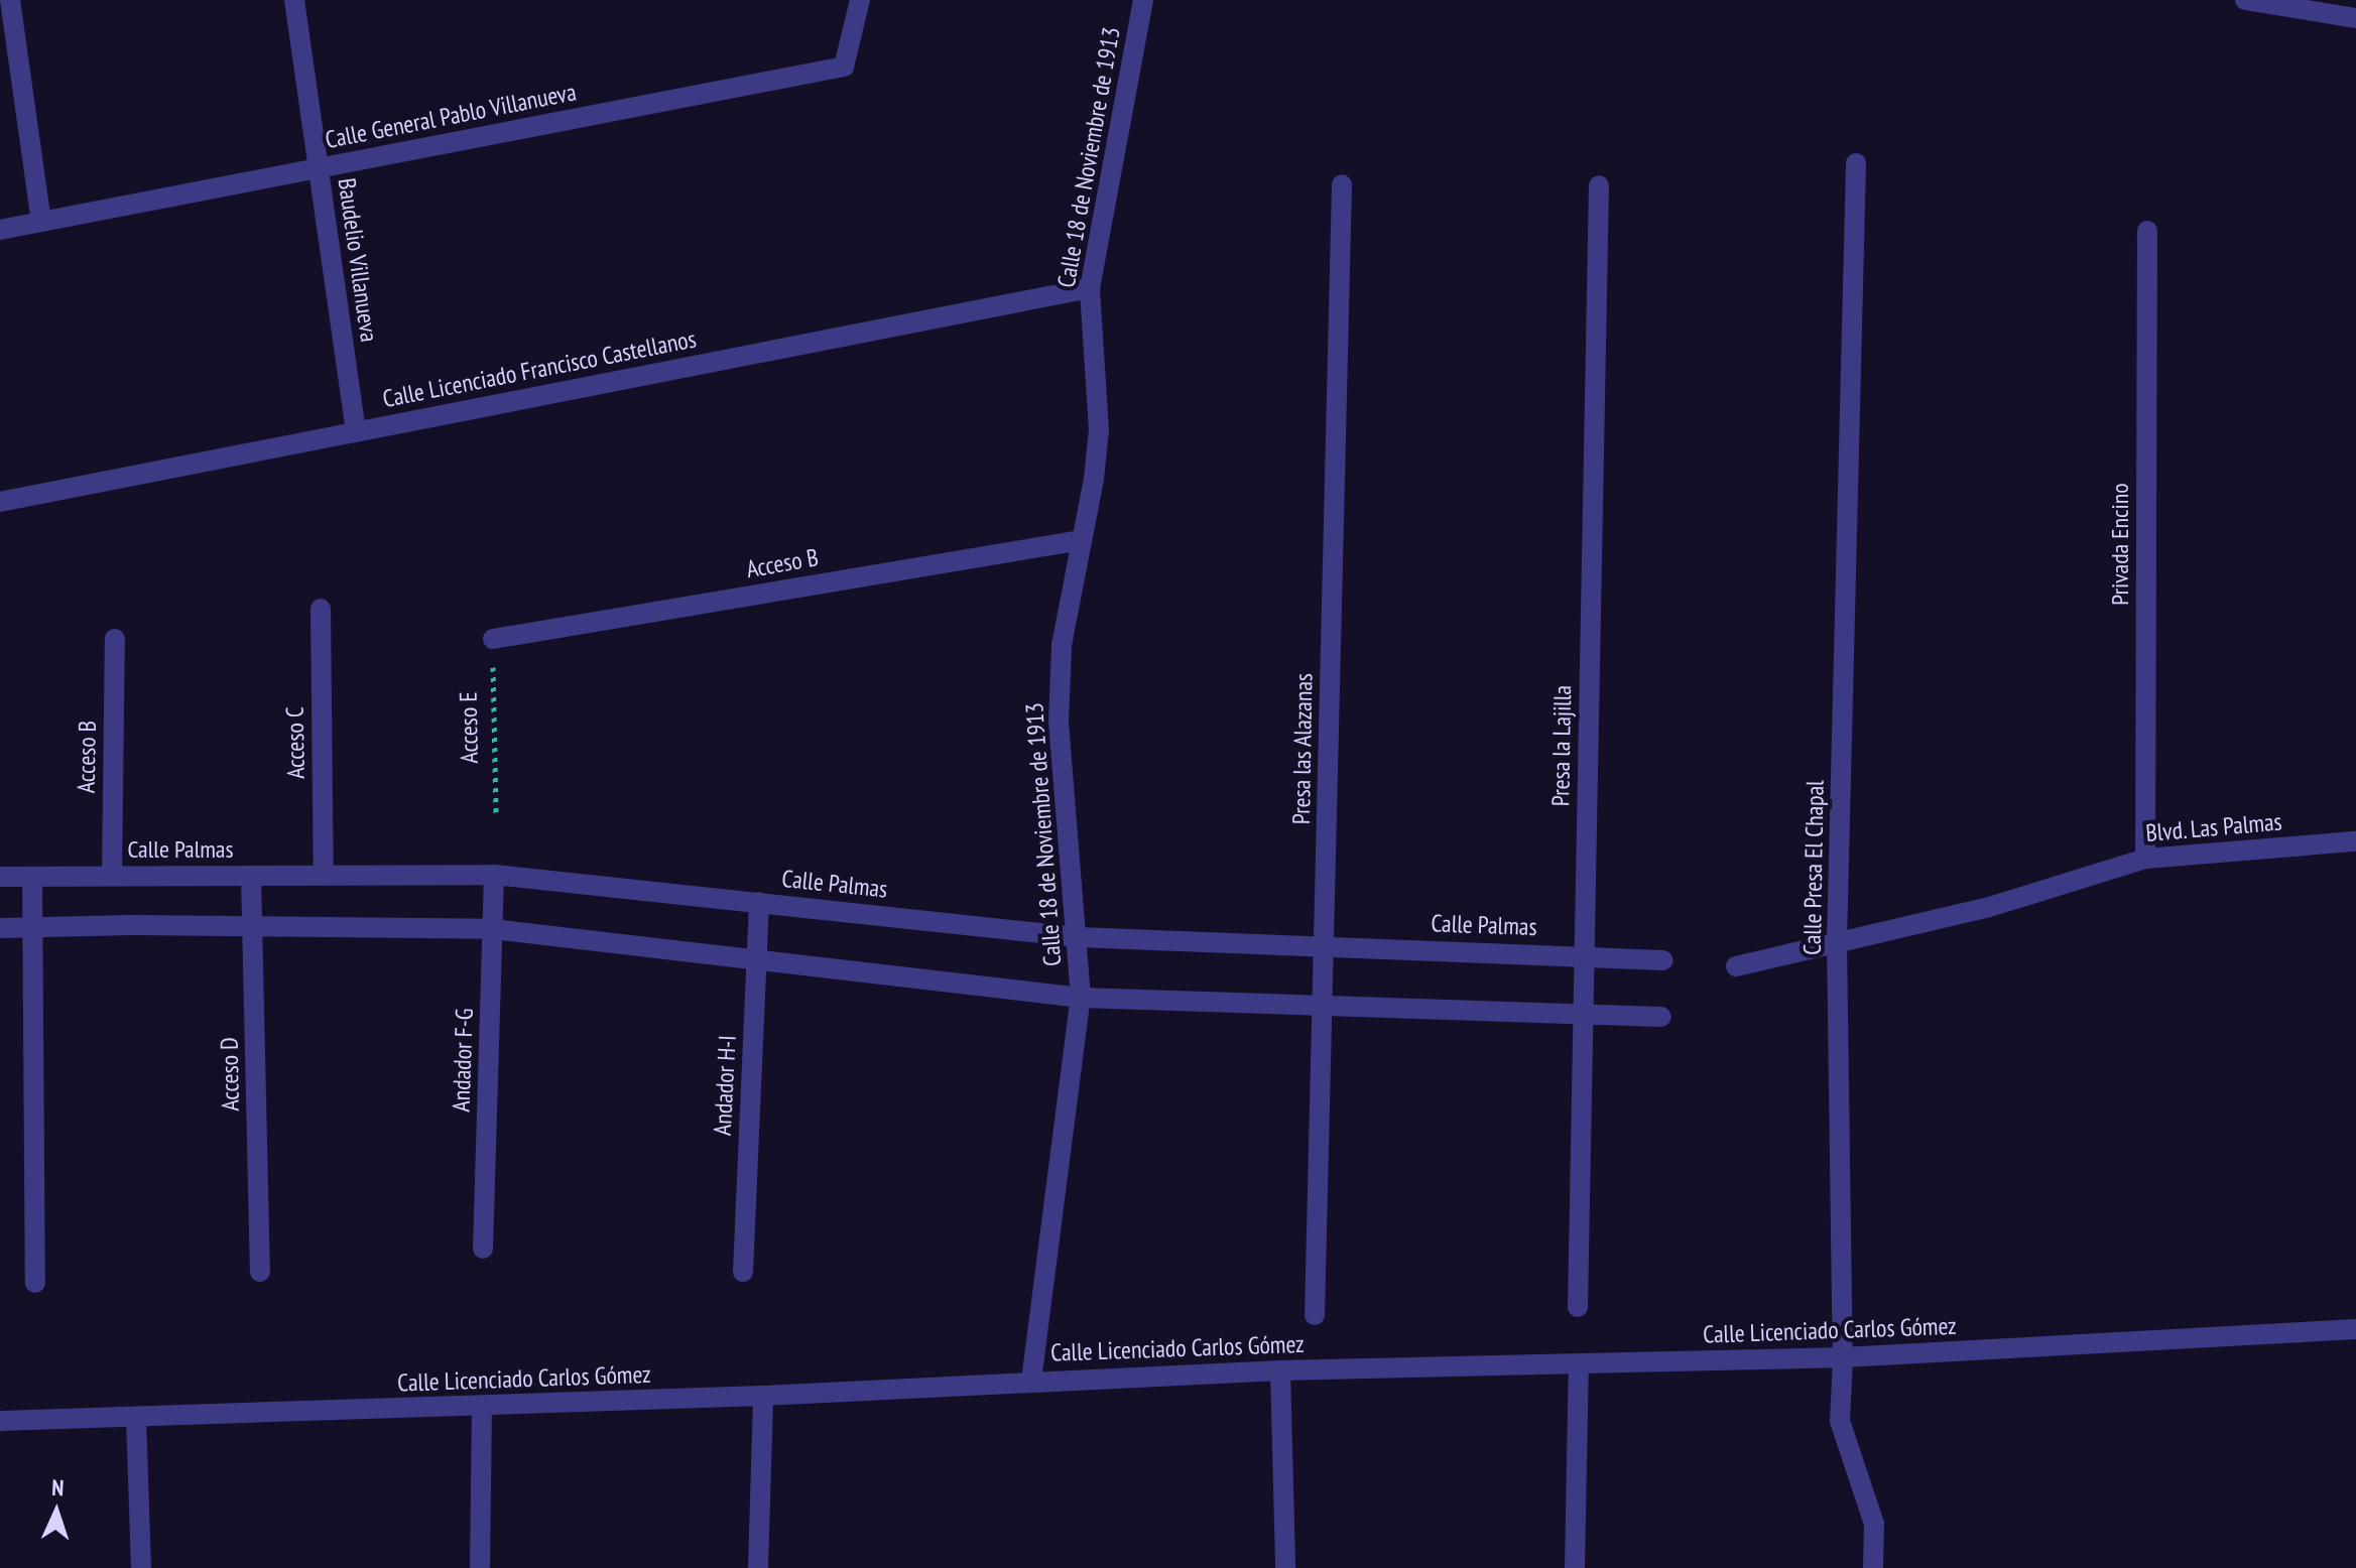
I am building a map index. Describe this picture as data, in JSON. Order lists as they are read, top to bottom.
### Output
{
  "streets": {
    "street": [
      "Calle General Pablo Villanueva",
      "Calle 18 de Noviembre de 1913",
      "Baudelio Villanueva",
      "Calle Licenciado Francisco Castellanos",
      "Privada Encino",
      "Acceso B",
      "Acceso C",
      "Presa la Lajilla",
      "Presa las Alazanas",
      "Blvd. Las Palmas",
      "Calle Palmas",
      "Calle Presa El Chapal",
      "Andador F-G",
      "Acceso D",
      "Andador H-I",
      "Calle Licenciado Carlos Gómez"
    ],
    "path": ["Acceso E"]
  },
  "crossings": [
    ["Calle General Pablo Villanueva", "Baudelio Villanueva"],
    ["Calle 18 de Noviembre de 1913", "Calle Licenciado Francisco Castellanos"],
    ["Calle 18 de Noviembre de 1913", "Acceso B"],
    ["Calle 18 de Noviembre de 1913", "Calle Palmas"],
    ["Calle 18 de Noviembre de 1913", "Calle Licenciado Carlos Gómez"],
    ["Baudelio Villanueva", "Calle Licenciado Francisco Castellanos"],
    ["Privada Encino", "Blvd. Las Palmas"],
    ["Acceso B", "Acceso E"],
    ["Acceso B", "Calle Palmas"],
    ["Acceso C", "Calle Palmas"],
    ["Presa la Lajilla", "Calle Palmas"],
    ["Presa las Alazanas", "Calle Palmas"],
    ["Blvd. Las Palmas", "Calle Presa El Chapal"],
    ["Calle Palmas", "Andador F-G"],
    ["Calle Palmas", "Acceso D"],
    ["Calle Palmas", "Andador H-I"],
    ["Calle Presa El Chapal", "Calle Licenciado Carlos Gómez"]
  ],
  "north": "top"
}
